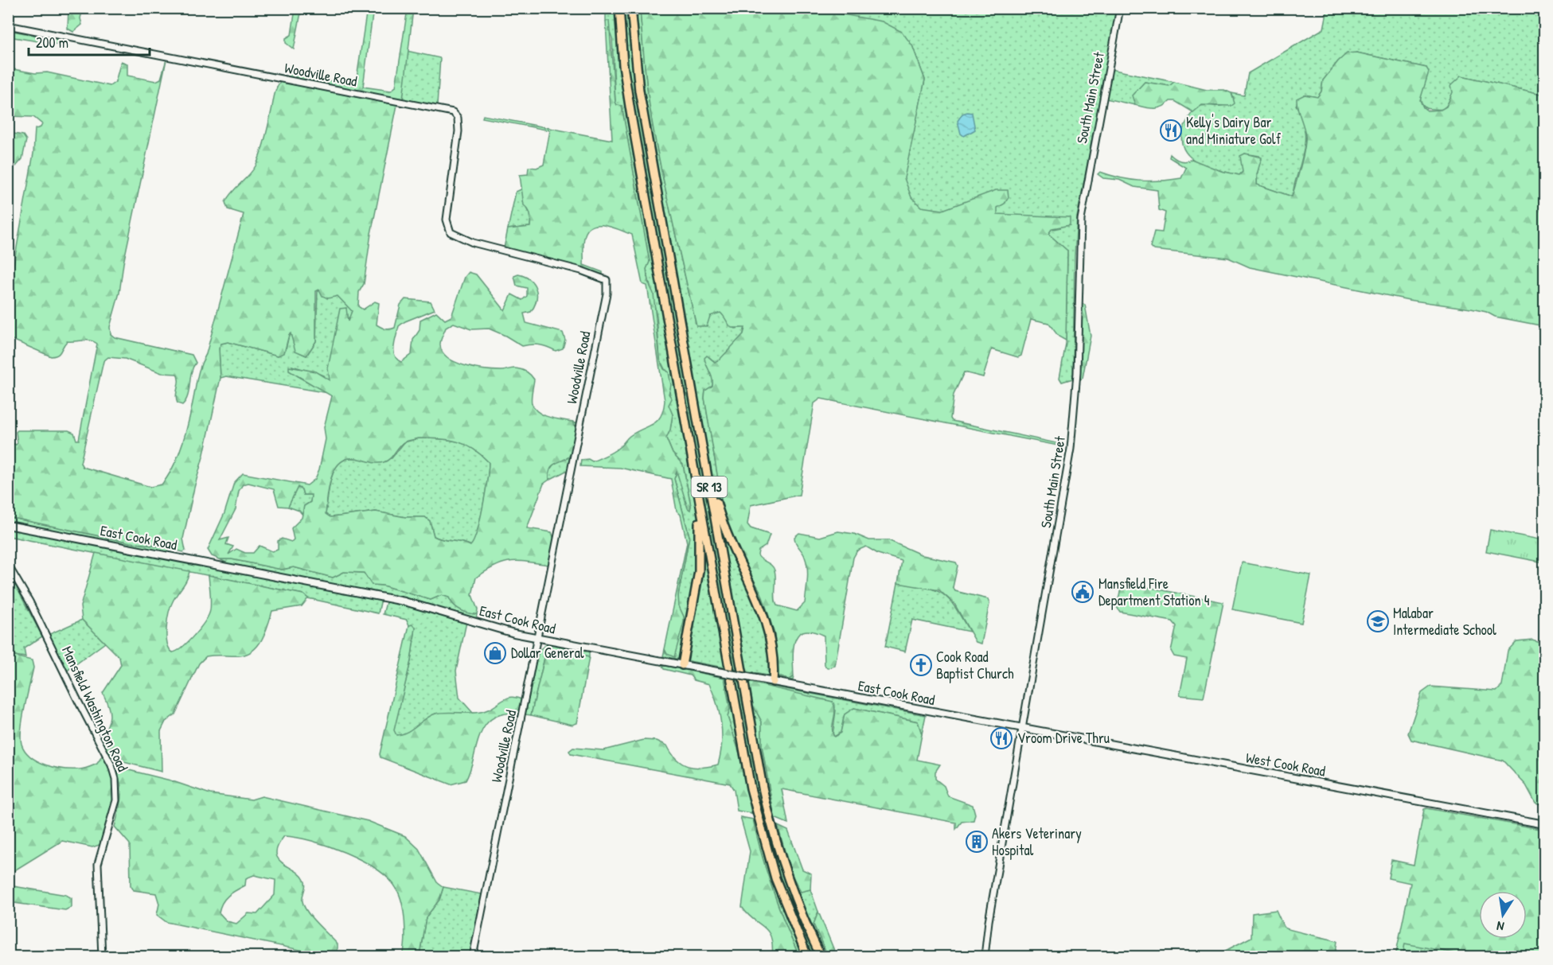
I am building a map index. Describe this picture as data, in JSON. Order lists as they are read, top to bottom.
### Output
{
  "streets": {
    "highway": ["SR 13"],
    "main road": ["East Cook Road", "West Cook Road"],
    "street": ["Woodville Road", "South Main Street", "Mansfield Washington Road"]
  },
  "crossings": [
    ["Woodville Road", "East Cook Road"],
    ["South Main Street", "East Cook Road"],
    ["South Main Street", "West Cook Road"],
    ["East Cook Road", "West Cook Road"]
  ],
  "places": {
    "restaurant": ["Kelly's Dairy Bar and Miniature Golf", "Vroom Drive Thru"],
    "public building": ["Mansfield Fire Department Station 4"],
    "school or university": ["Malabar Intermediate School"],
    "shop": ["Dollar General"],
    "church": ["Cook Road Baptist Church"],
    "building": ["Akers Veterinary Hospital"]
  },
  "scale_bar": "200 m",
  "north": "bottom"
}
